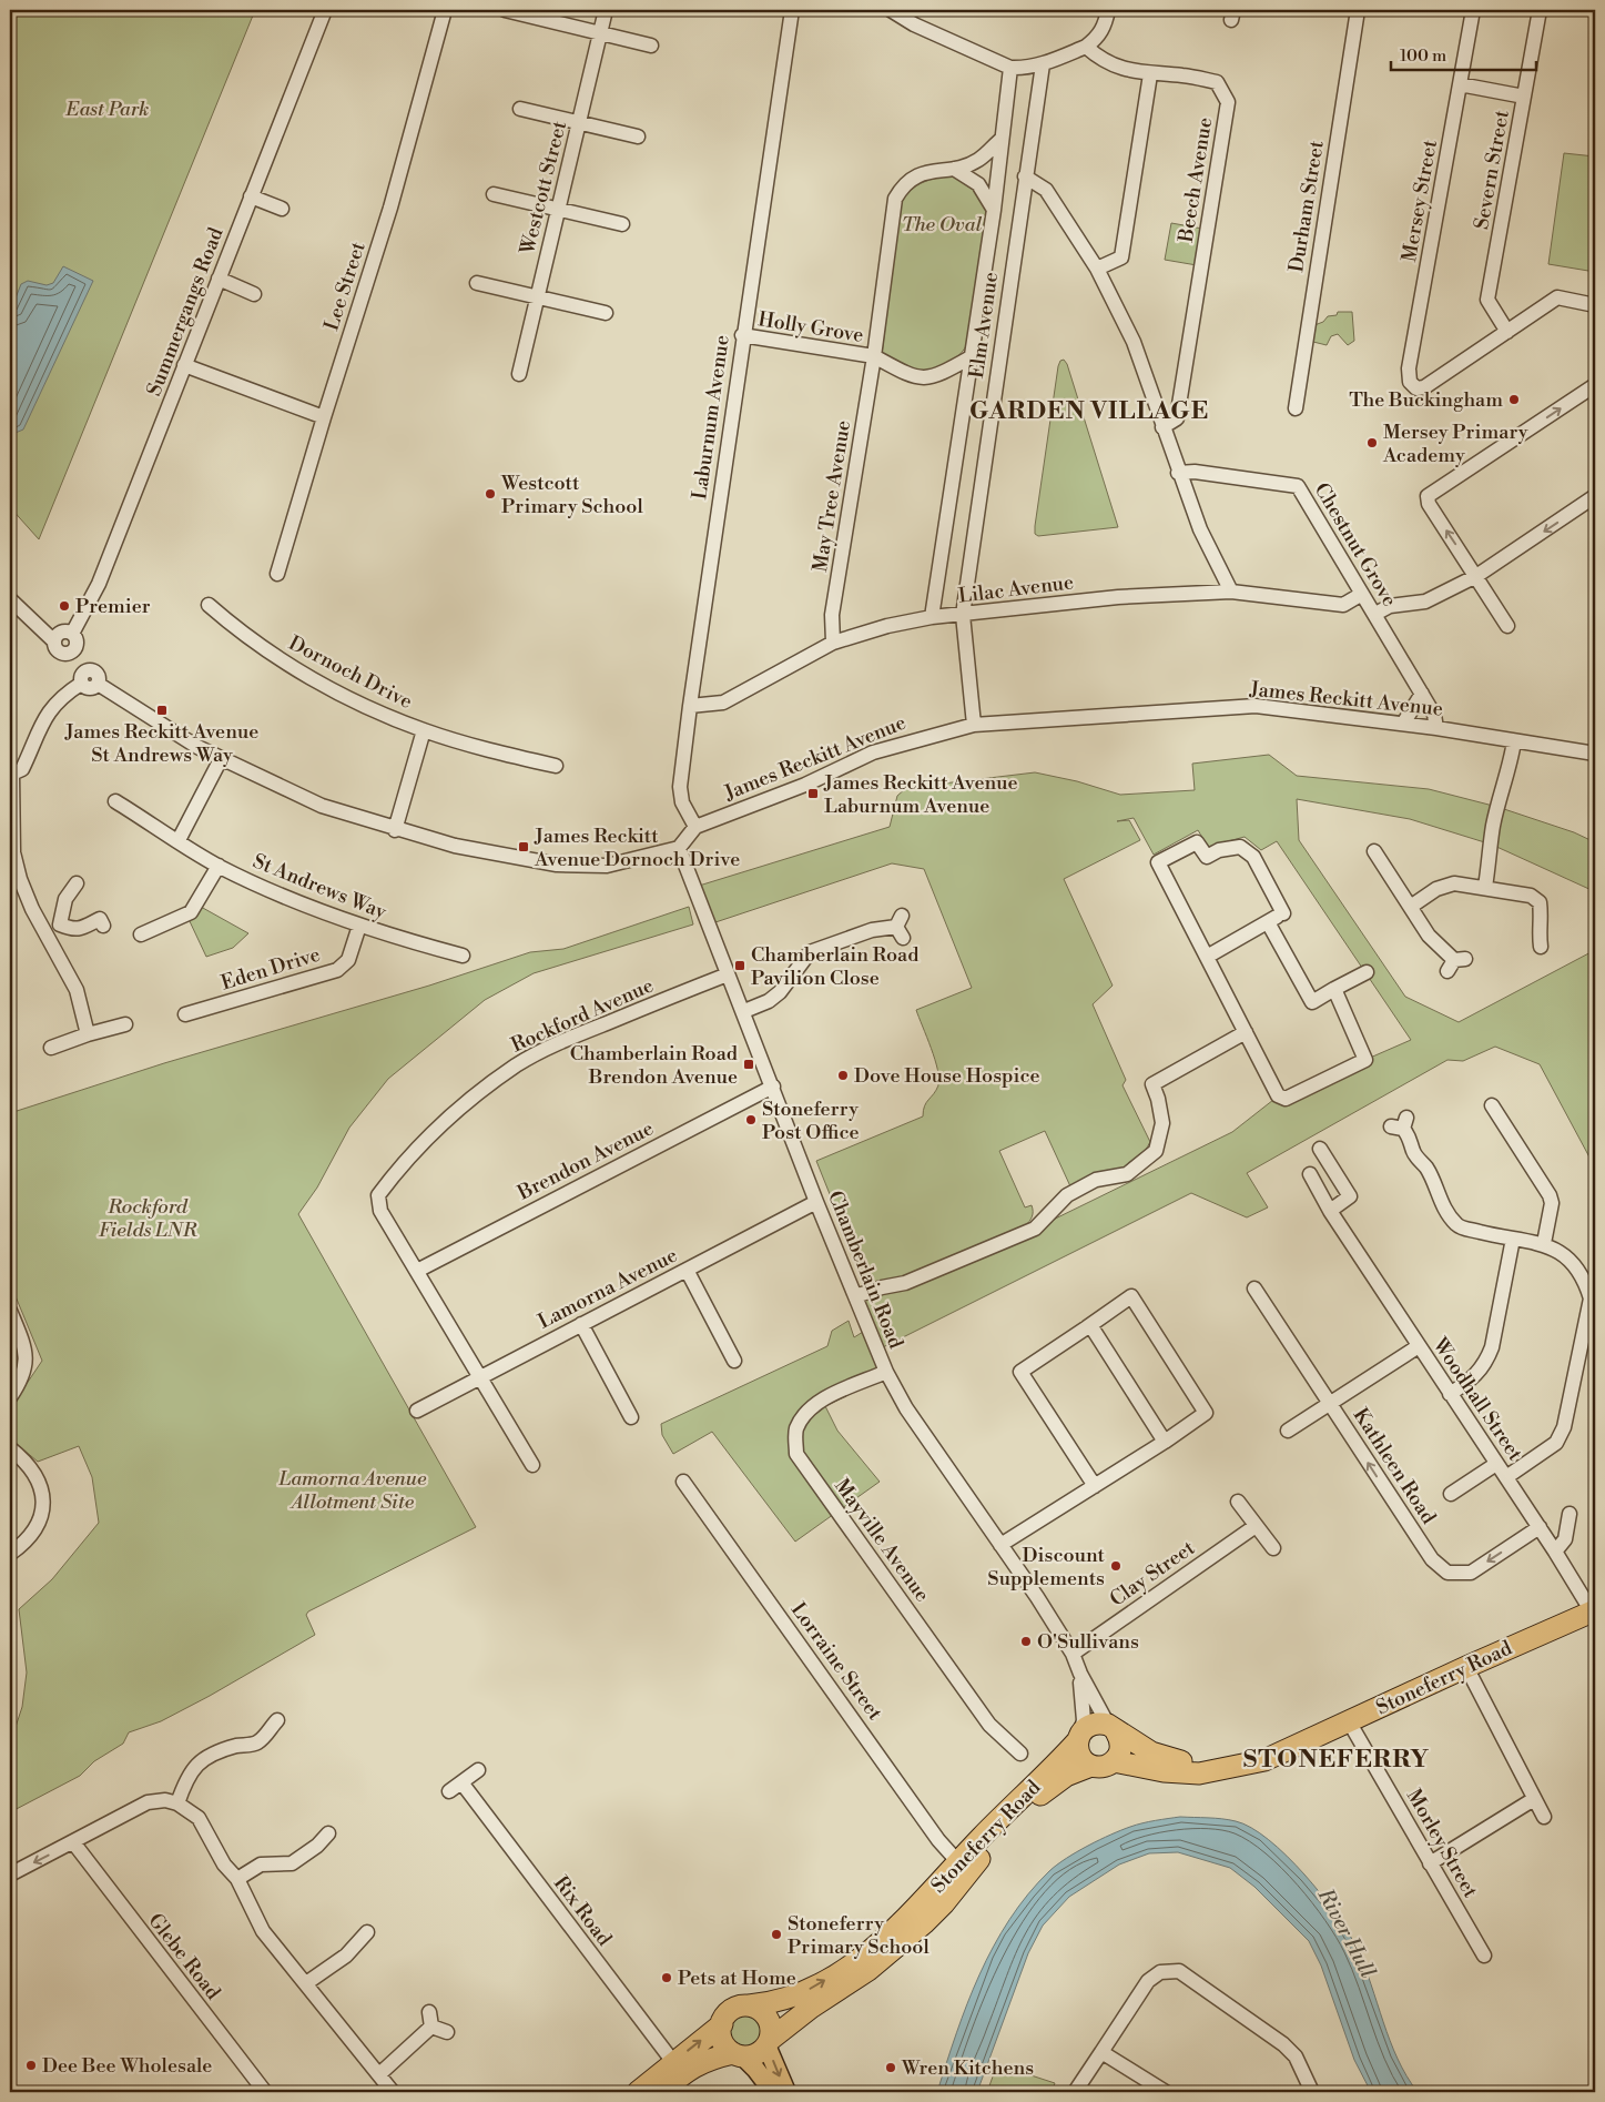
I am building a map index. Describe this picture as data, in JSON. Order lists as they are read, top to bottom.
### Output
{
  "streets": {
    "highway": ["Stoneferry Road"],
    "street": [
      "Severn Street",
      "Beech Avenue",
      "Westcott Street",
      "Mersey Street",
      "Durham Street",
      "Lee Street",
      "Summergangs Road",
      "Elm Avenue",
      "Holly Grove",
      "Laburnum Avenue",
      "May Tree Avenue",
      "Chestnut Grove",
      "Lilac Avenue",
      "Dornoch Drive",
      "James Reckitt Avenue",
      "St Andrews Way",
      "Eden Drive",
      "Rockford Avenue",
      "Brendon Avenue",
      "Chamberlain Road",
      "Lamorna Avenue",
      "Woodhall Street",
      "Kathleen Road",
      "Mayville Avenue",
      "Clay Street",
      "Lorraine Street",
      "Morley Street",
      "Rix Road",
      "Glebe Road"
    ]
  },
  "crossings": [
    ["Severn Street", "Mersey Street"],
    ["Elm Avenue", "Lilac Avenue"],
    ["Elm Avenue", "James Reckitt Avenue"],
    ["Holly Grove", "Laburnum Avenue"],
    ["Holly Grove", "May Tree Avenue"],
    ["Laburnum Avenue", "Lilac Avenue"],
    ["Laburnum Avenue", "James Reckitt Avenue"],
    ["May Tree Avenue", "Lilac Avenue"],
    ["Chestnut Grove", "Lilac Avenue"],
    ["Chestnut Grove", "James Reckitt Avenue"],
    ["St Andrews Way", "Eden Drive"],
    ["Rockford Avenue", "Brendon Avenue"],
    ["Rockford Avenue", "Chamberlain Road"],
    ["Rockford Avenue", "Lamorna Avenue"],
    ["Brendon Avenue", "Chamberlain Road"],
    ["Chamberlain Road", "Lamorna Avenue"],
    ["Chamberlain Road", "Mayville Avenue"],
    ["Chamberlain Road", "Clay Street"],
    ["Chamberlain Road", "Stoneferry Road"],
    ["Woodhall Street", "Kathleen Road"],
    ["Woodhall Street", "Stoneferry Road"],
    ["Lorraine Street", "Stoneferry Road"],
    ["Stoneferry Road", "Morley Street"]
  ],
  "districts": ["GARDEN VILLAGE", "STONEFERRY"],
  "water": ["River Hull"],
  "parks": [
    "East Park",
    "The Oval",
    "Rockford Fields LNR",
    "Lamorna Avenue Allotment Site"
  ],
  "places": {
    "other": [
      "The Buckingham",
      "Mersey Primary Academy",
      "Westcott Primary School",
      "Premier",
      "Dove House Hospice",
      "Stoneferry Post Office",
      "Discount Supplements",
      "O'Sullivans",
      "Stoneferry Primary School",
      "Pets at Home",
      "Dee Bee Wholesale",
      "Wren Kitchens"
    ],
    "transit": [
      "James Reckitt Avenue St Andrews Way",
      "James Reckitt Avenue Laburnum Avenue",
      "James Reckitt Avenue Dornoch Drive",
      "Chamberlain Road Pavilion Close",
      "Chamberlain Road Brendon Avenue"
    ]
  },
  "scale_bar": "100 m"
}
